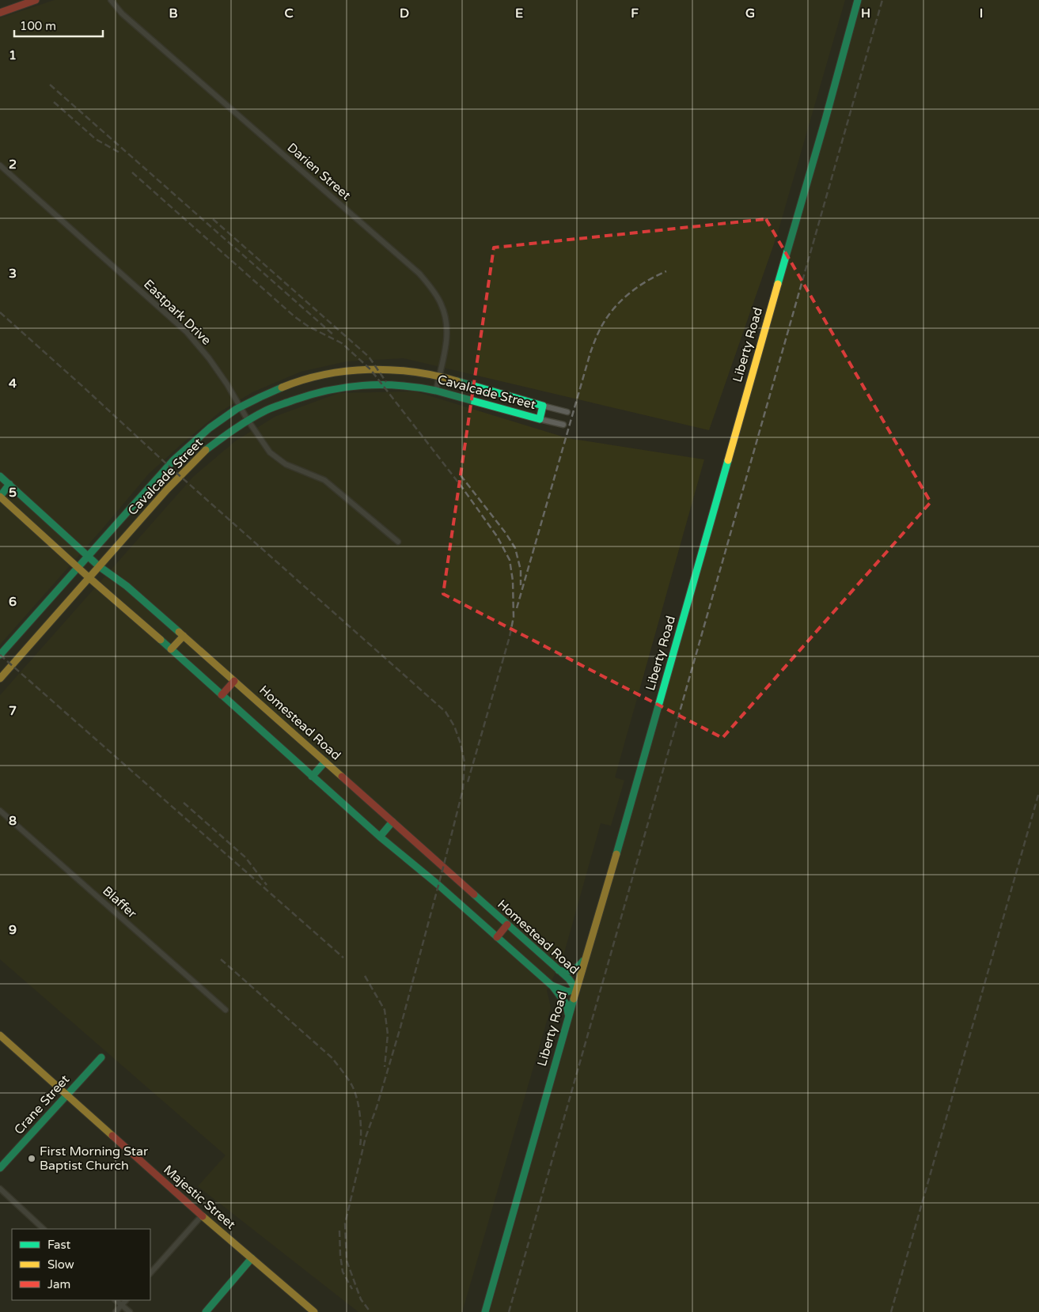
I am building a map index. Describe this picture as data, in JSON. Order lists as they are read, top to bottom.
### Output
{
  "streets": {
    "main road": [
      "Liberty Road",
      "Cavalcade Street",
      "Homestead Road",
      "Crane Street",
      "Majestic Street"
    ],
    "street": ["Darien Street", "Eastpark Drive", "Blaffer"]
  },
  "crossings": [
    ["Darien Street", "Cavalcade Street"],
    ["Eastpark Drive", "Cavalcade Street"],
    ["Liberty Road", "Homestead Road"],
    ["Cavalcade Street", "Homestead Road"],
    ["Crane Street", "Majestic Street"]
  ],
  "places": ["First Morning Star Baptist Church"],
  "legend": ["Fast", "Slow", "Jam"],
  "scale_bar": "100 m",
  "grid": {
    "columns": [
      "B",
      "C",
      "D",
      "E",
      "F",
      "G",
      "H",
      "I"
    ],
    "rows": [
      "1",
      "2",
      "3",
      "4",
      "5",
      "6",
      "7",
      "8",
      "9"
    ]
  }
}
